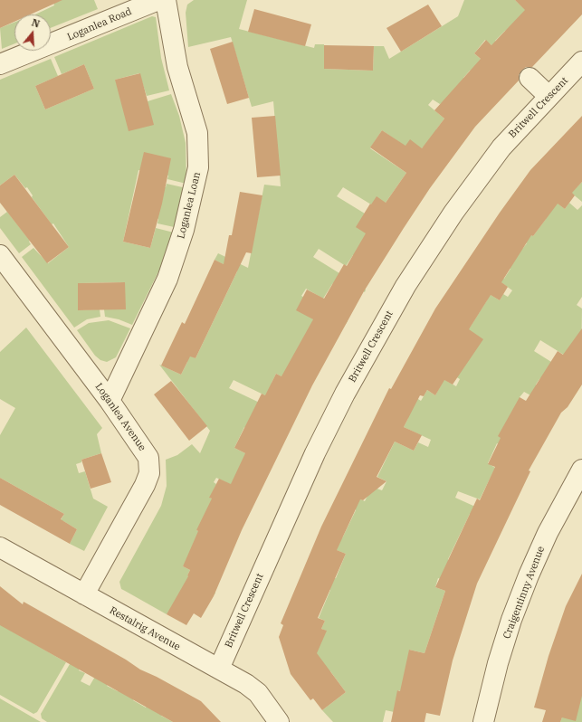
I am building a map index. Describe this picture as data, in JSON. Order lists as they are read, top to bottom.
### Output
{
  "streets": {
    "street": [
      "Loganlea Road",
      "Britwell Crescent",
      "Loganlea Loan",
      "Loganlea Avenue",
      "Craigentinny Avenue",
      "Restalrig Avenue"
    ]
  },
  "crossings": [
    ["Britwell Crescent", "Restalrig Avenue"],
    ["Loganlea Loan", "Loganlea Avenue"],
    ["Loganlea Avenue", "Restalrig Avenue"]
  ],
  "north": "top"
}
